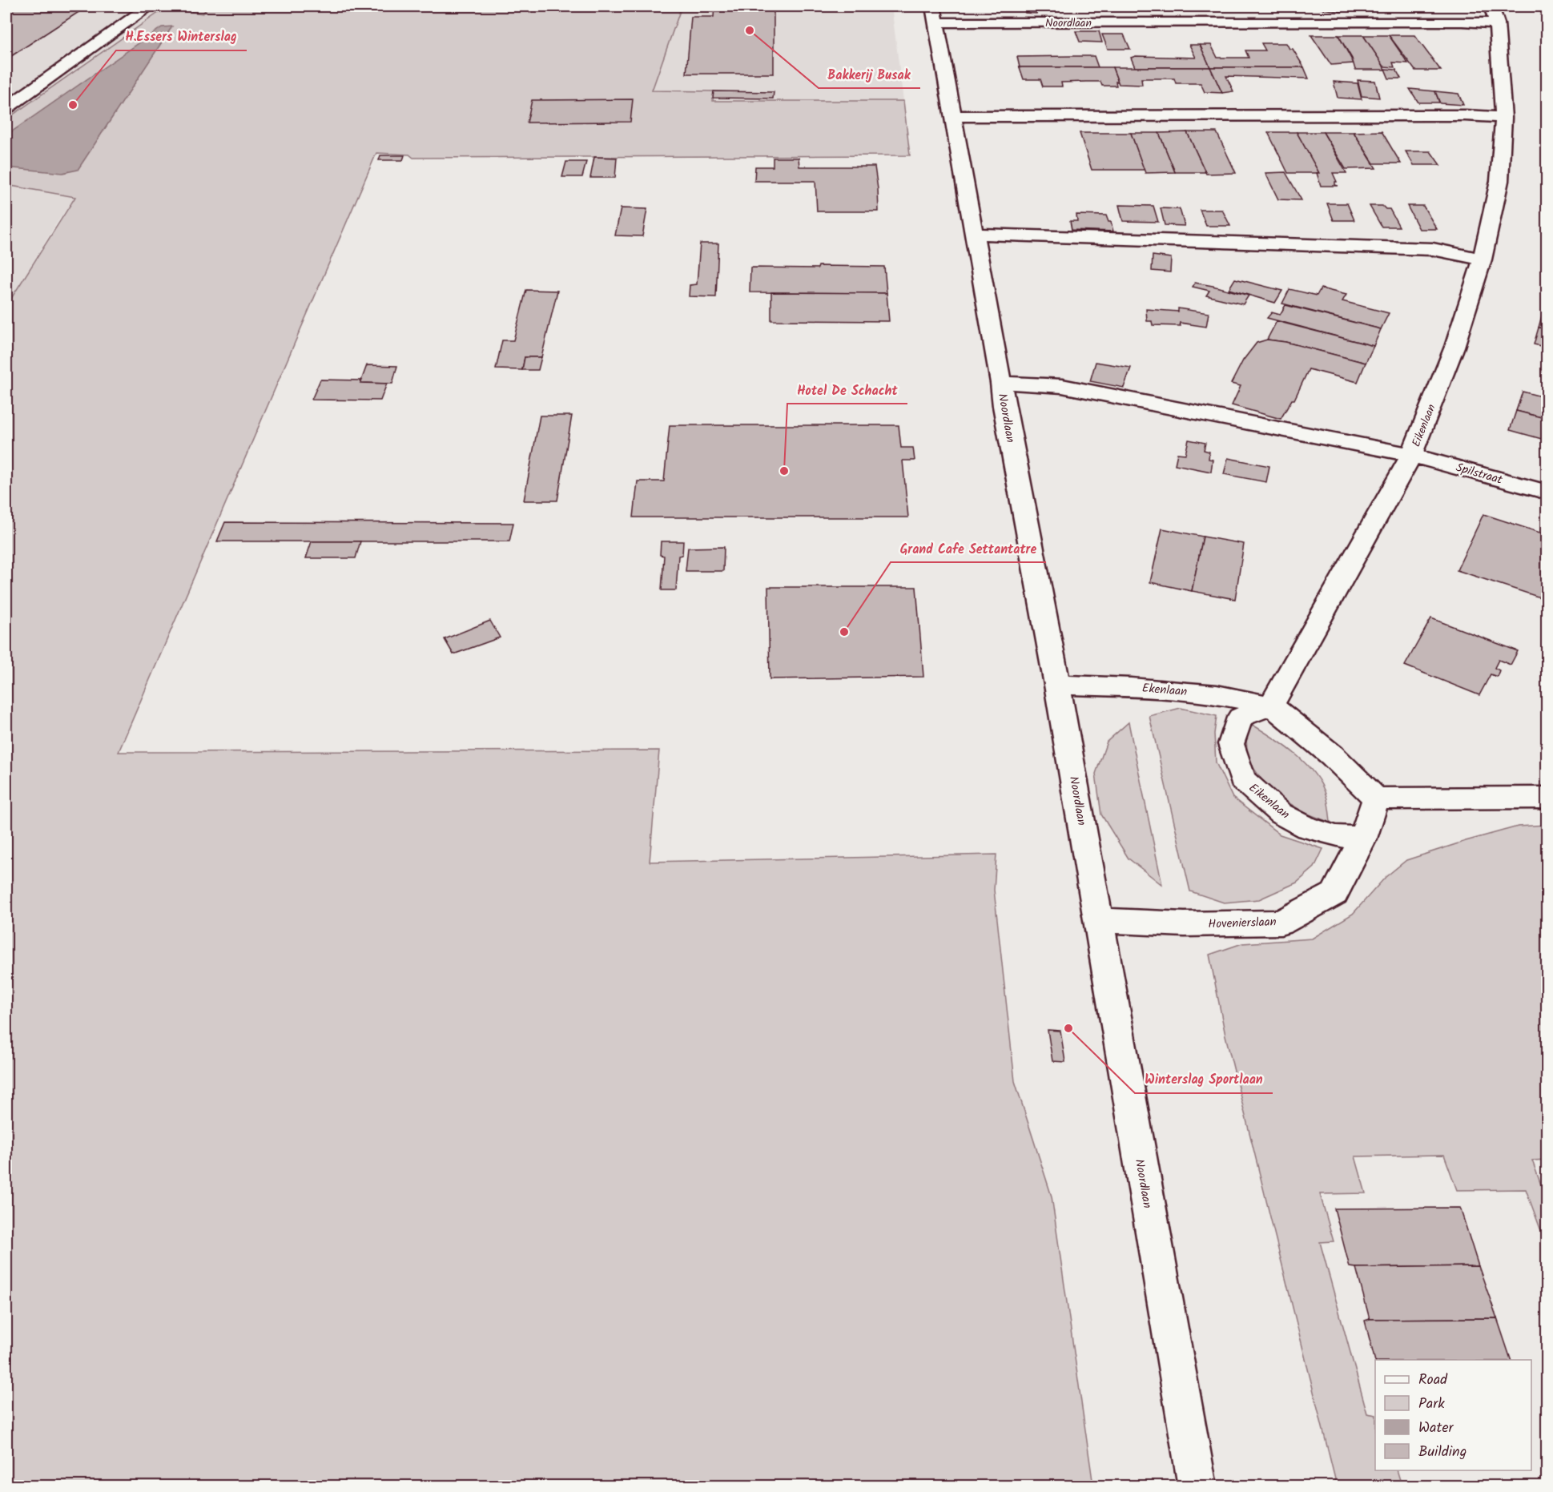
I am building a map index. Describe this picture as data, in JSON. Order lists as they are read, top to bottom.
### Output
{
  "streets": {
    "street": [
      "Noordlaan",
      "Eikenlaan",
      "Spilstraat",
      "Ekenlaan",
      "Hovenierslaan"
    ]
  },
  "crossings": [
    ["Noordlaan", "Eikenlaan"],
    ["Noordlaan", "Spilstraat"],
    ["Noordlaan", "Ekenlaan"],
    ["Noordlaan", "Hovenierslaan"],
    ["Eikenlaan", "Spilstraat"],
    ["Eikenlaan", "Ekenlaan"],
    ["Eikenlaan", "Hovenierslaan"]
  ],
  "places": [
    "Bakkerij Busak",
    "H.Essers Winterslag",
    "Hotel De Schacht",
    "Grand Cafe Settantatre",
    "Winterslag Sportlaan"
  ],
  "legend": [
    "Road",
    "Park",
    "Water",
    "Building"
  ]
}
